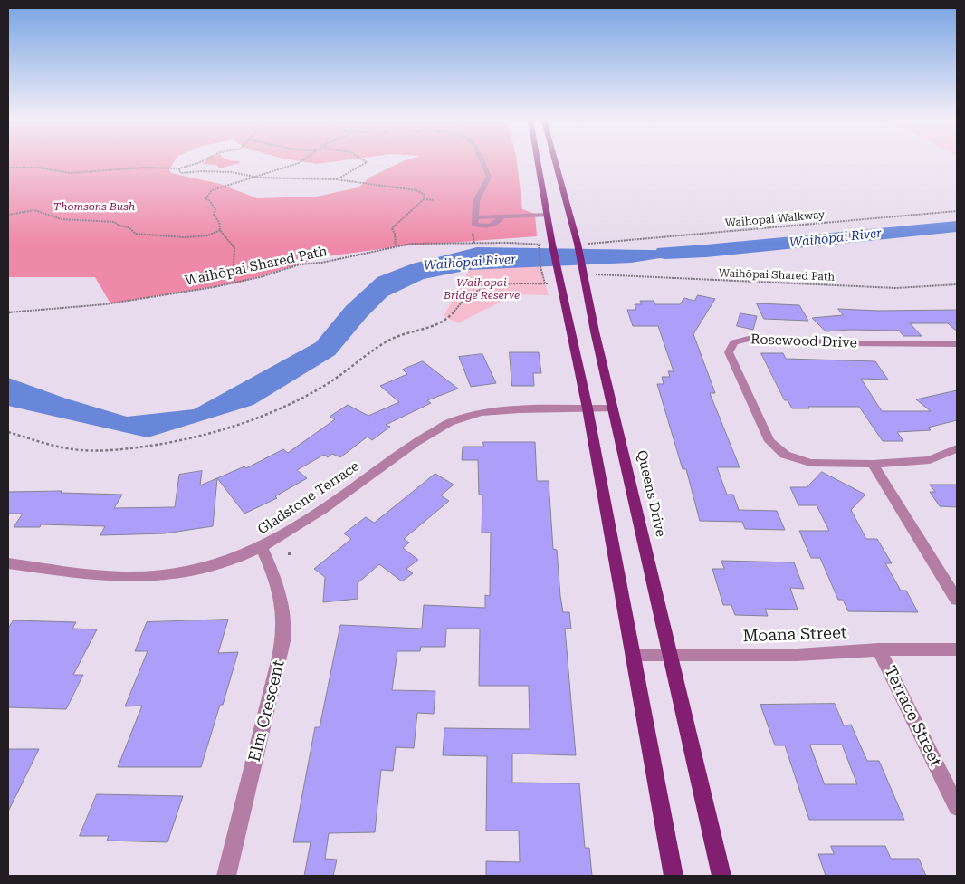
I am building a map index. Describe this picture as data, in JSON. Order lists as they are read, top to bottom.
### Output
{
  "streets": {
    "main road": ["Queens Drive"],
    "street": [
      "Rosewood Drive",
      "Gladstone Terrace",
      "Moana Street",
      "Elm Crescent",
      "Terrace Street"
    ],
    "path": ["Waihopai Walkway", "Waihōpai Shared Path"]
  },
  "crossings": [
    ["Queens Drive", "Gladstone Terrace"],
    ["Queens Drive", "Moana Street"],
    ["Gladstone Terrace", "Elm Crescent"],
    ["Moana Street", "Terrace Street"]
  ],
  "water": ["Waihōpai River"],
  "parks": ["Thomsons Bush", "Waihopai Bridge Reserve"]
}
